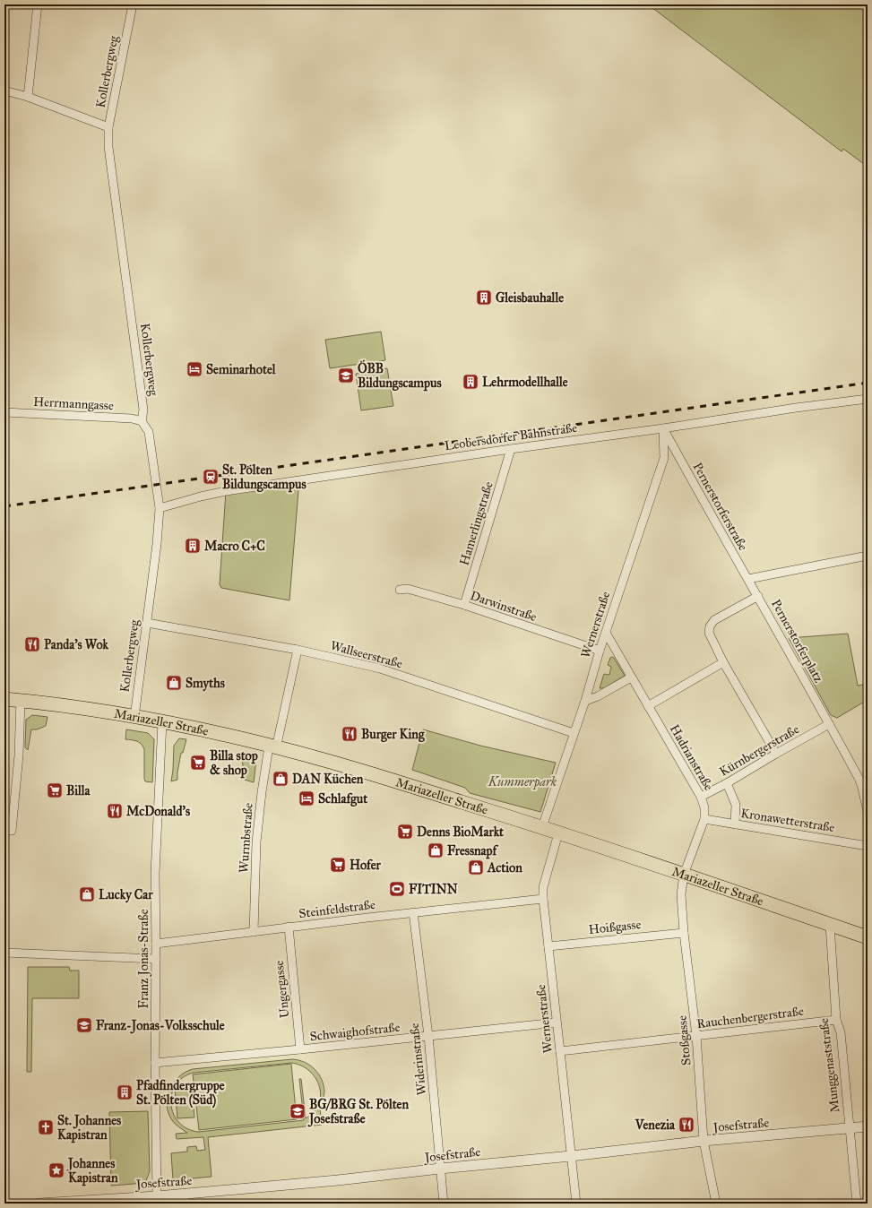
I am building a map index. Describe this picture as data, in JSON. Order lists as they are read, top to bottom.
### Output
{
  "streets": {
    "main road": ["Mariazeller Straße"],
    "street": [
      "Kollerbergweg",
      "Herrmanngasse",
      "Leobersdorfer Bahnstraße",
      "Pernerstorferstraße",
      "Hamerlingstraße",
      "Darwinstraße",
      "Wernerstraße",
      "Pernerstorferplatz",
      "Wallseerstraße",
      "Kürnbergerstraße",
      "Hadrianstraße",
      "Kronawetterstraße",
      "Wurmbstraße",
      "Steinfeldstraße",
      "Hoißgasse",
      "Franz Jonas-Straße",
      "Ungergasse",
      "Rauchenbergerstraße",
      "Schwaighofstraße",
      "Stoßgasse",
      "Widerinstraße",
      "Munggenaststraße",
      "Josefstraße"
    ]
  },
  "crossings": [
    ["Kollerbergweg", "Herrmanngasse"],
    ["Kollerbergweg", "Leobersdorfer Bahnstraße"],
    ["Kollerbergweg", "Wallseerstraße"],
    ["Kollerbergweg", "Mariazeller Straße"],
    ["Leobersdorfer Bahnstraße", "Pernerstorferstraße"],
    ["Leobersdorfer Bahnstraße", "Hamerlingstraße"],
    ["Leobersdorfer Bahnstraße", "Wernerstraße"],
    ["Pernerstorferstraße", "Wernerstraße"],
    ["Pernerstorferstraße", "Pernerstorferplatz"],
    ["Hamerlingstraße", "Darwinstraße"],
    ["Darwinstraße", "Wernerstraße"],
    ["Wernerstraße", "Wallseerstraße"],
    ["Wernerstraße", "Mariazeller Straße"],
    ["Wernerstraße", "Hadrianstraße"],
    ["Wernerstraße", "Steinfeldstraße"],
    ["Wernerstraße", "Hoißgasse"],
    ["Wernerstraße", "Rauchenbergerstraße"],
    ["Wernerstraße", "Schwaighofstraße"],
    ["Wernerstraße", "Josefstraße"],
    ["Pernerstorferplatz", "Kürnbergerstraße"],
    ["Wallseerstraße", "Wurmbstraße"],
    ["Mariazeller Straße", "Hadrianstraße"],
    ["Mariazeller Straße", "Wurmbstraße"],
    ["Mariazeller Straße", "Franz Jonas-Straße"],
    ["Mariazeller Straße", "Stoßgasse"],
    ["Mariazeller Straße", "Munggenaststraße"],
    ["Kürnbergerstraße", "Hadrianstraße"],
    ["Hadrianstraße", "Kronawetterstraße"],
    ["Hadrianstraße", "Stoßgasse"],
    ["Wurmbstraße", "Steinfeldstraße"],
    ["Steinfeldstraße", "Franz Jonas-Straße"],
    ["Steinfeldstraße", "Ungergasse"],
    ["Steinfeldstraße", "Widerinstraße"],
    ["Hoißgasse", "Stoßgasse"],
    ["Franz Jonas-Straße", "Schwaighofstraße"],
    ["Franz Jonas-Straße", "Josefstraße"],
    ["Ungergasse", "Schwaighofstraße"],
    ["Rauchenbergerstraße", "Stoßgasse"],
    ["Rauchenbergerstraße", "Munggenaststraße"],
    ["Schwaighofstraße", "Widerinstraße"],
    ["Stoßgasse", "Josefstraße"],
    ["Widerinstraße", "Josefstraße"],
    ["Munggenaststraße", "Josefstraße"]
  ],
  "parks": ["Kummerpark"],
  "places": {
    "building": [
      "Gleisbauhalle",
      "Lehrmodellhalle",
      "Macro C+C",
      "Pfadfindergruppe St. Pölten (Süd)"
    ],
    "hotel": ["Seminarhotel", "Schlafgut"],
    "school or university": ["ÖBB Bildungscampus", "Franz-Jonas-Volksschule", "BG/BRG St. Pölten Josefstraße"],
    "station": ["St. Pölten Bildungscampus"],
    "restaurant": [
      "Panda's Wok",
      "Burger King",
      "McDonald's",
      "Venezia"
    ],
    "shop": [
      "Smyths",
      "DAN Küchen",
      "Fressnapf",
      "Action",
      "Lucky Car"
    ],
    "supermarket": [
      "Billa stop & shop",
      "Billa",
      "Denns BioMarkt",
      "Hofer"
    ],
    "sports": ["FITINN"],
    "church": ["St. Johannes Kapistran"],
    "place": ["Johannes Kapistran"]
  }
}
